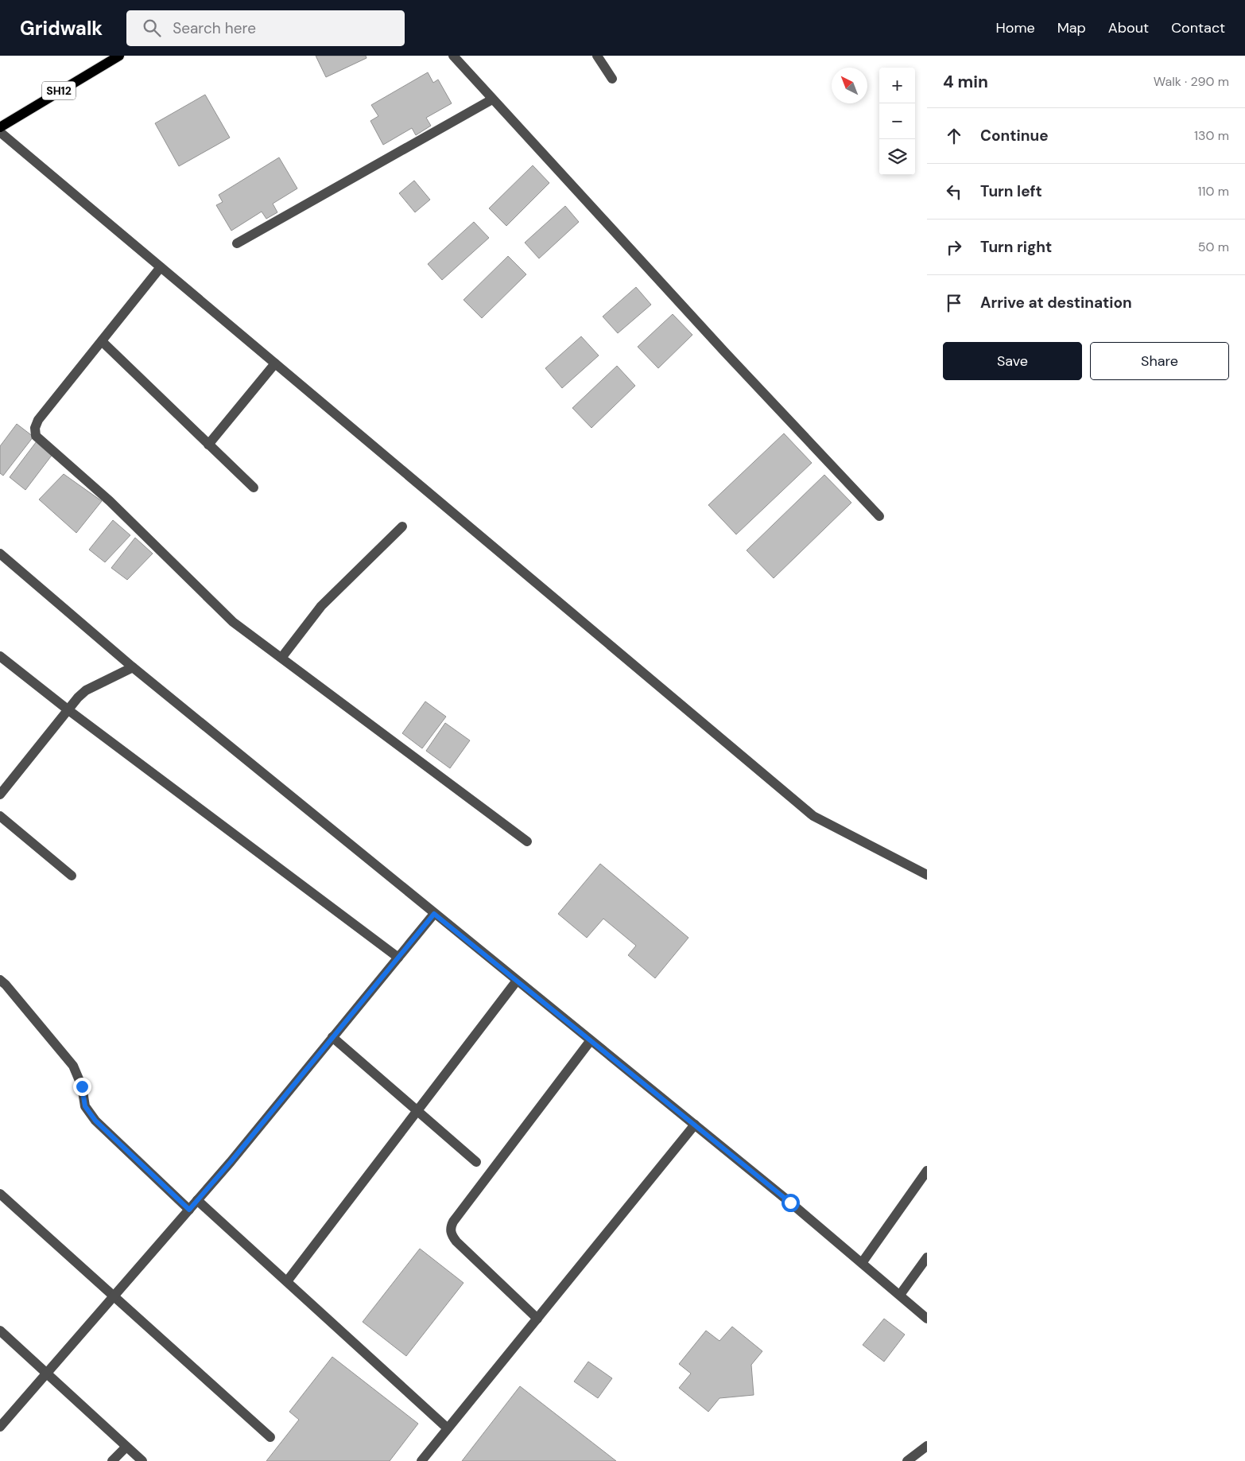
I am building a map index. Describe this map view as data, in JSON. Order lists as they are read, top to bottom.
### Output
{
  "streets": {
    "main road": ["SH12"]
  },
  "north": "top left",
  "page": {
    "header": "Gridwalk",
    "search": "Search here",
    "nav": [
      "Home",
      "Map",
      "About",
      "Contact"
    ],
    "heading": ["4 min", "Walk · 290 m"],
    "map_buttons": ["+", "−"],
    "list": [
      ["Continue", "130 m"],
      ["Turn left", "110 m"],
      ["Turn right", "50 m"],
      "Arrive at destination"
    ],
    "buttons": ["Save", "Share"]
  }
}
